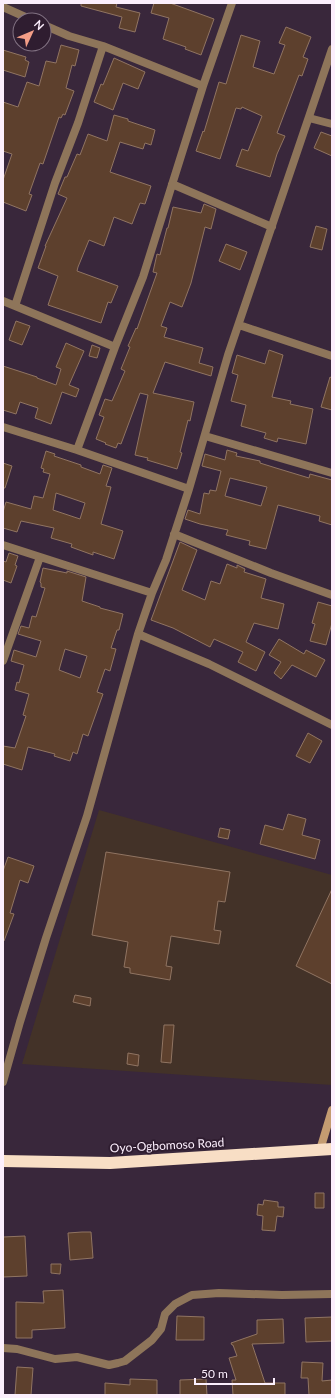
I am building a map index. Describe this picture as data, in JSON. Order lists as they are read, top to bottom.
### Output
{
  "streets": {
    "highway": ["Oyo-Ogbomoso Road"]
  },
  "scale_bar": "50 m",
  "north": "top right"
}
